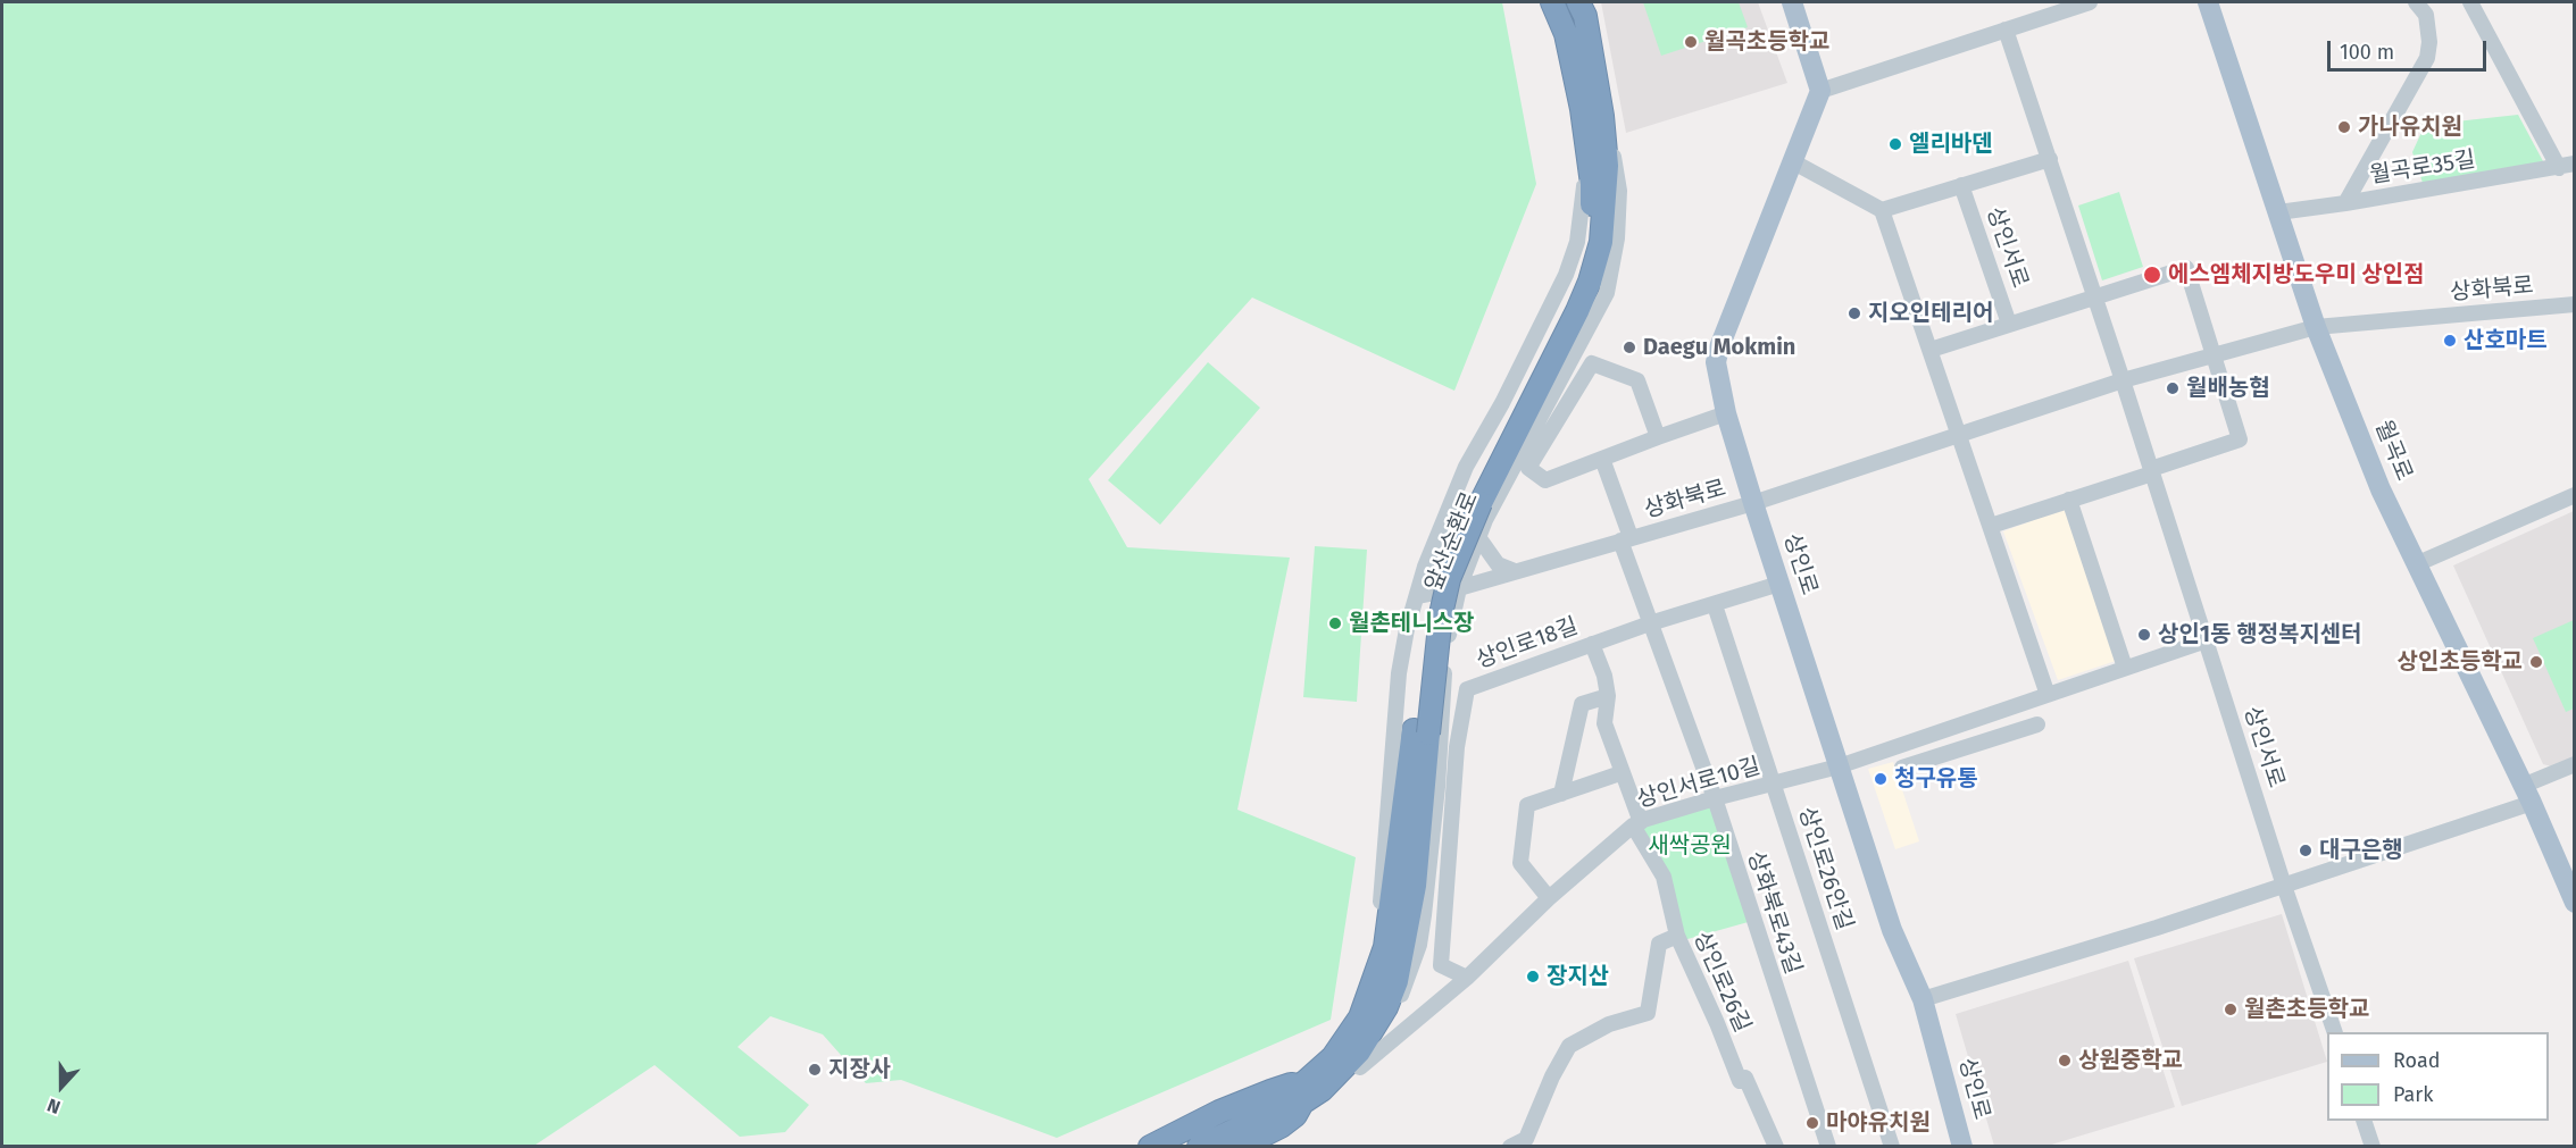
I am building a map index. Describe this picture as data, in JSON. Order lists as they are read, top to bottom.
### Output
{
  "streets": {
    "highway": ["앞산순환로"],
    "main road": ["월곡로", "상인로"],
    "street": [
      "월곡로35길",
      "상인서로",
      "상화북로",
      "상인로18길",
      "상인서로10길",
      "상인로26안길",
      "상화북로43길",
      "상인로26길"
    ]
  },
  "crossings": [
    ["월곡로35길", "월곡로"],
    ["상인서로", "상화북로"],
    ["상인서로", "상인서로10길"],
    ["상화북로", "월곡로"],
    ["상화북로", "상인로"],
    ["상화북로", "상화북로43길"],
    ["앞산순환로", "상인서로10길"],
    ["상인로", "상인로18길"],
    ["상인로", "상인서로10길"],
    ["상인로18길", "상인서로10길"],
    ["상인로18길", "상인로26안길"],
    ["상인로18길", "상화북로43길"],
    ["상인로18길", "상인로26길"],
    ["상인서로10길", "상인로26안길"],
    ["상인서로10길", "상화북로43길"],
    ["상인서로10길", "상인로26길"]
  ],
  "parks": ["새싹공원"],
  "places": [
    "월곡초등학교",
    "가나유치원",
    "엘리바덴",
    "에스엠체지방도우미 상인점",
    "지오인테리어",
    "산호마트",
    "Daegu Mokmin",
    "월배농협",
    "월촌테니스장",
    "상인1동 행정복지센터",
    "상인초등학교",
    "청구유통",
    "대구은행",
    "장지산",
    "월촌초등학교",
    "상원중학교",
    "지장사",
    "마야유치원"
  ],
  "legend": ["Road", "Park"],
  "scale_bar": "100 m",
  "north": "bottom"
}
